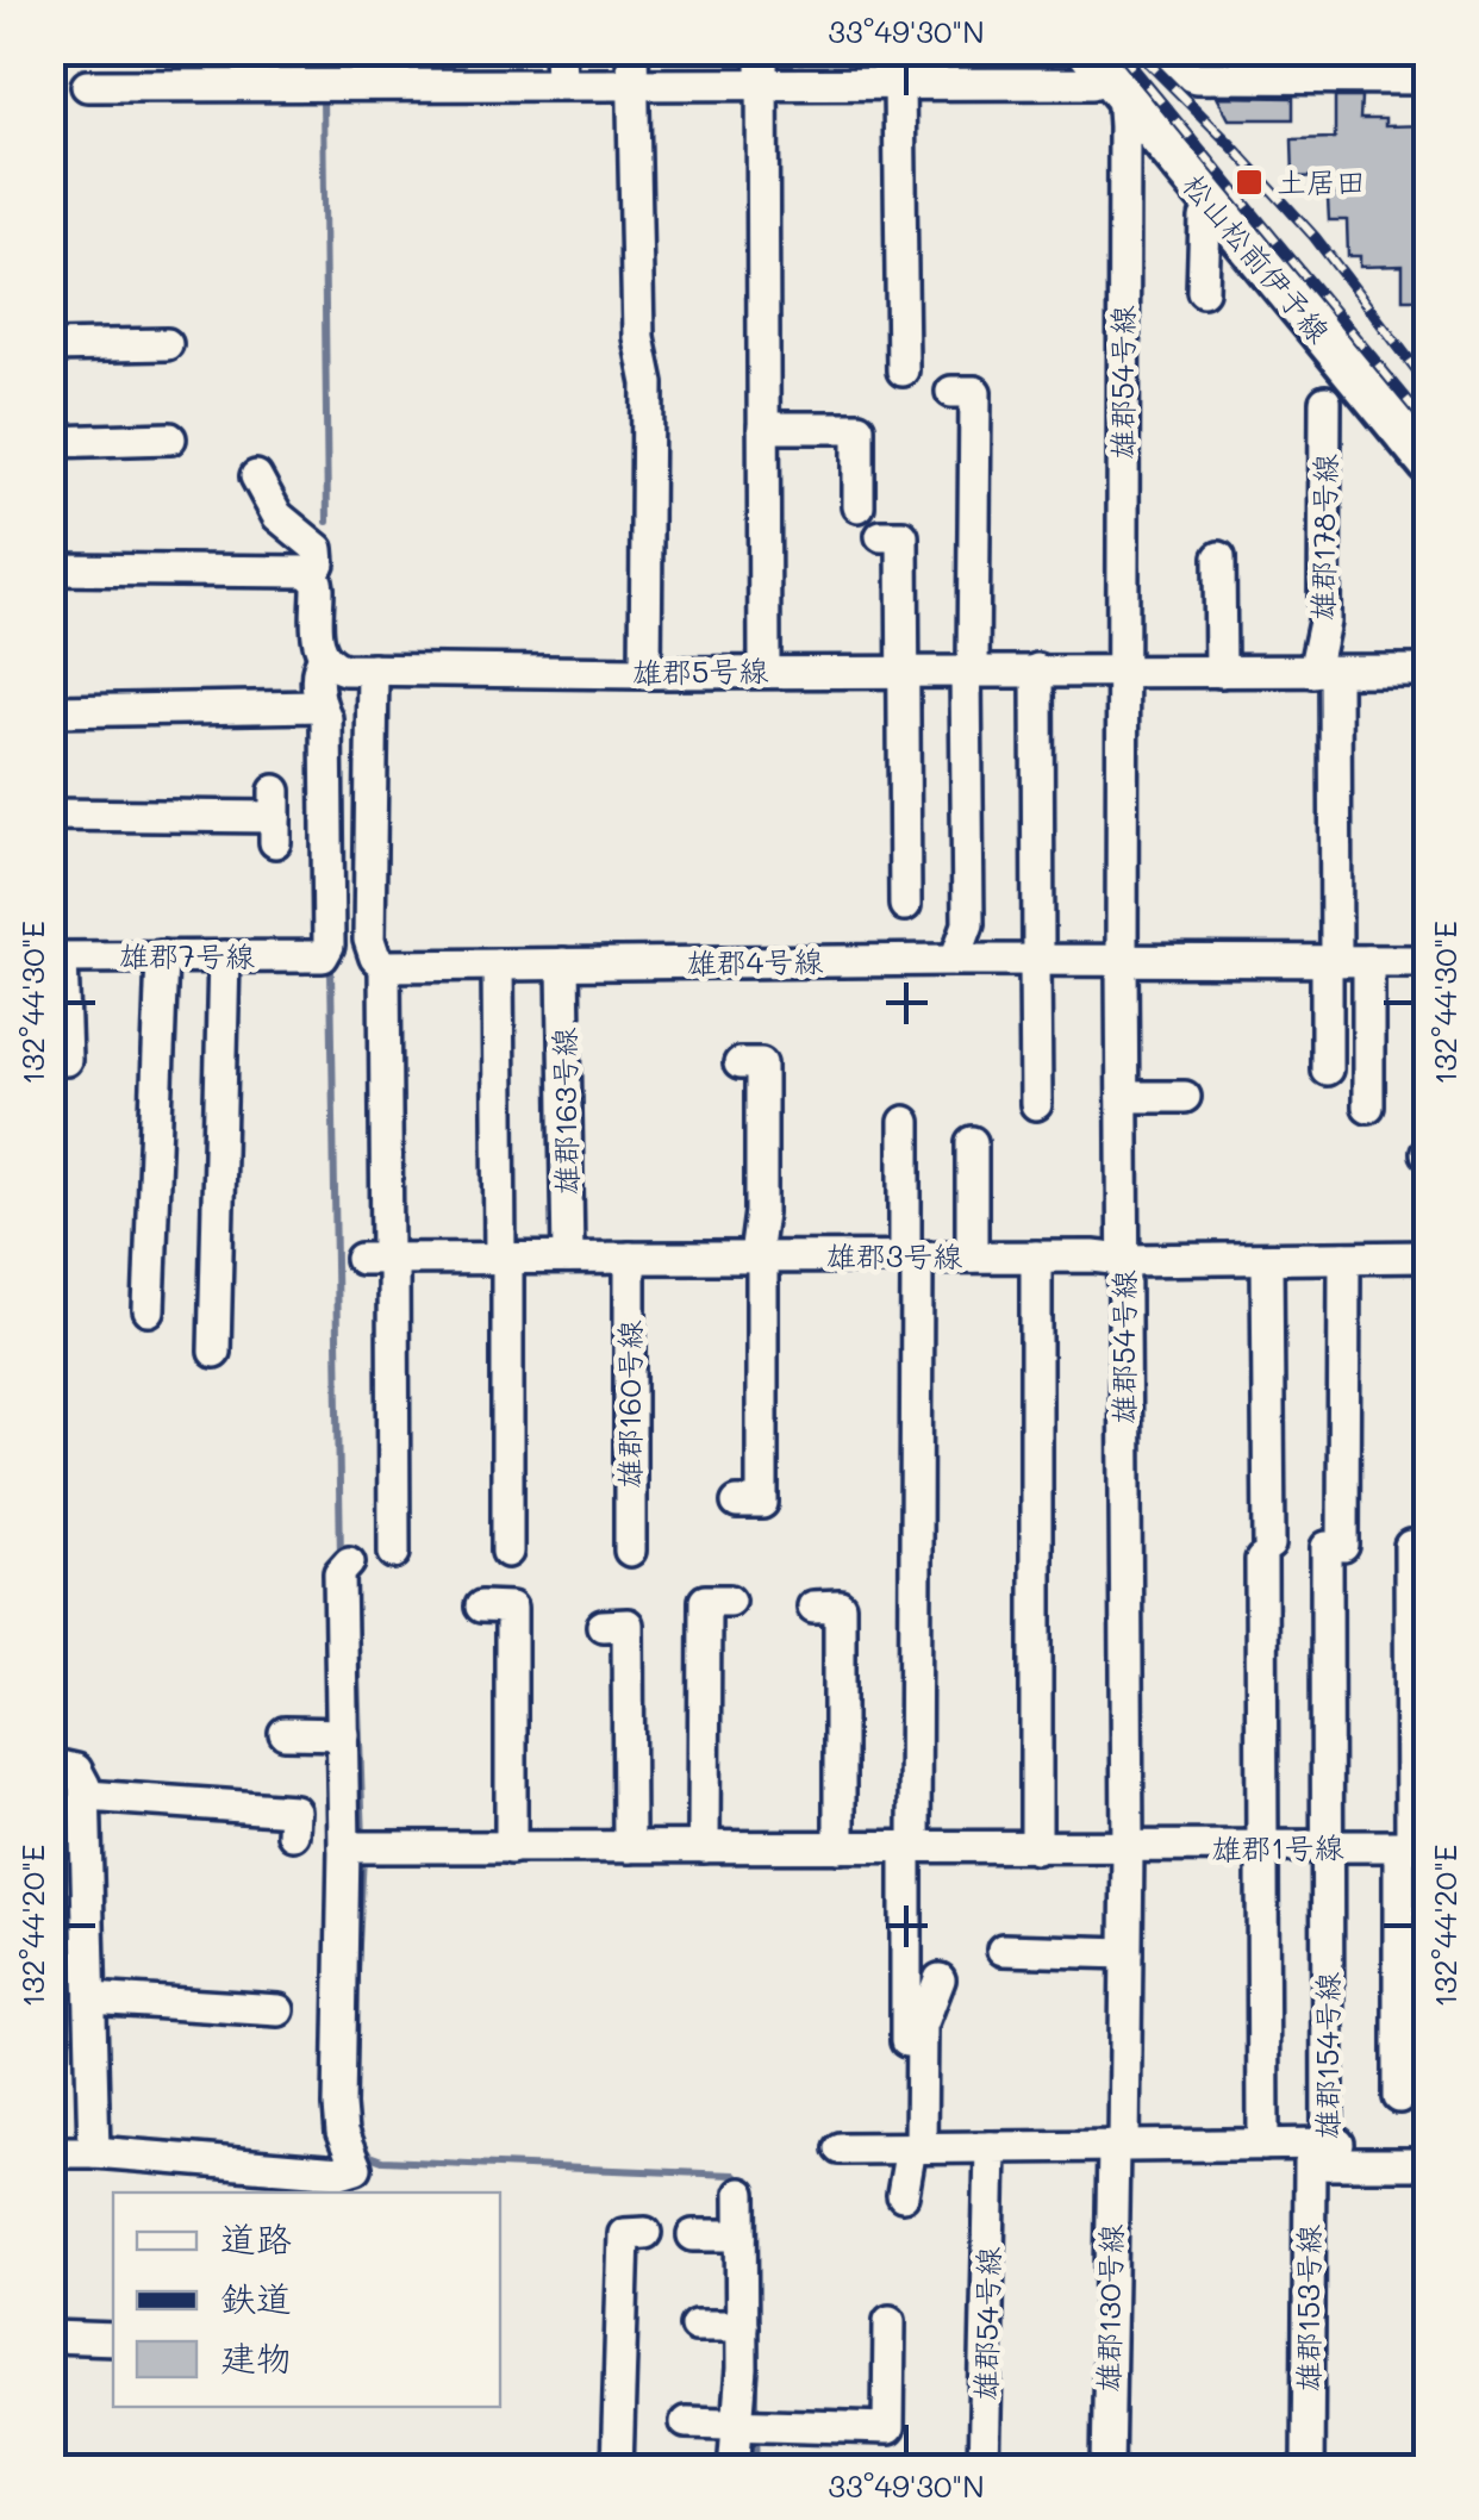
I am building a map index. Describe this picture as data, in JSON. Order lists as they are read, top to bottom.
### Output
{
  "streets": {
    "main road": ["松山松前伊予線"],
    "street": [
      "雄郡54号線",
      "雄郡178号線",
      "雄郡5号線",
      "雄郡7号線",
      "雄郡4号線",
      "雄郡163号線",
      "雄郡3号線",
      "雄郡160号線",
      "雄郡1号線",
      "雄郡154号線",
      "雄郡130号線",
      "雄郡153号線"
    ]
  },
  "crossings": [
    ["松山松前伊予線", "雄郡54号線"],
    ["雄郡54号線", "雄郡5号線"],
    ["雄郡54号線", "雄郡4号線"],
    ["雄郡54号線", "雄郡3号線"],
    ["雄郡54号線", "雄郡1号線"],
    ["雄郡54号線", "雄郡130号線"],
    ["雄郡178号線", "雄郡5号線"],
    ["雄郡178号線", "雄郡4号線"],
    ["雄郡4号線", "雄郡163号線"],
    ["雄郡163号線", "雄郡3号線"],
    ["雄郡3号線", "雄郡160号線"],
    ["雄郡3号線", "雄郡154号線"],
    ["雄郡1号線", "雄郡154号線"],
    ["雄郡154号線", "雄郡153号線"]
  ],
  "places": {
    "transit": ["土居田"]
  },
  "legend": ["道路", "鉄道", "建物"],
  "coordinates": ["33°49'30\"N", "132°44'30\"E", "132°44'20\"E"]
}
